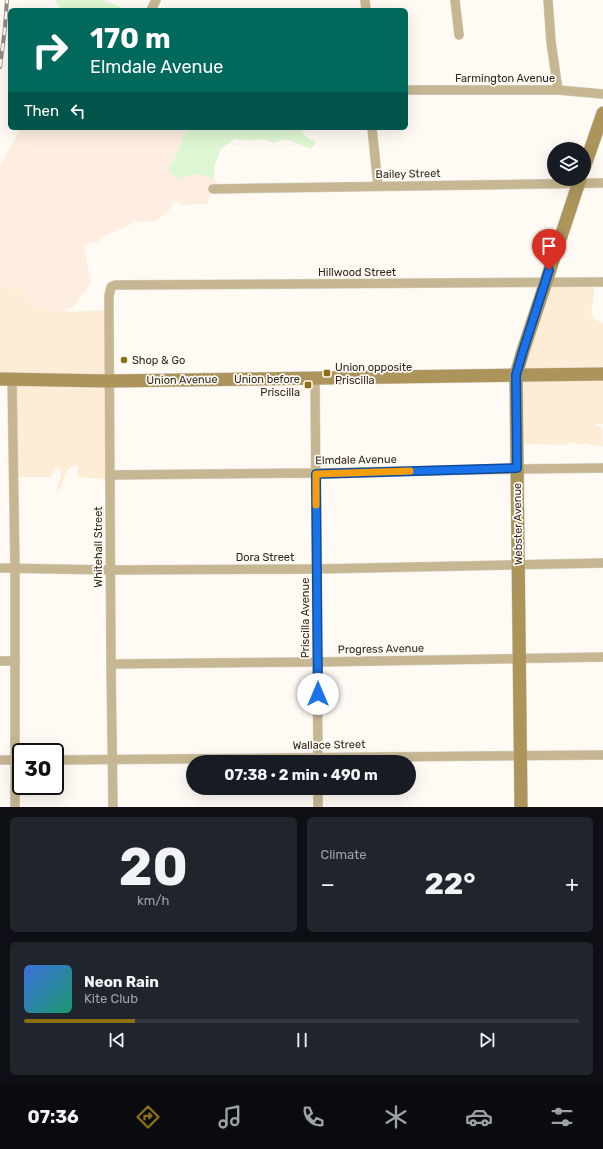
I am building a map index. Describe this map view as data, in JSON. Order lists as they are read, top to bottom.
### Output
{
  "streets": {
    "street": [
      "Farmington Avenue",
      "Bailey Street",
      "Hillwood Street",
      "Union Avenue",
      "Elmdale Avenue",
      "Webster Avenue",
      "Whitehall Street",
      "Dora Street",
      "Priscilla Avenue",
      "Progress Avenue",
      "Wallace Street"
    ]
  },
  "crossings": [
    ["Hillwood Street", "Webster Avenue"],
    ["Hillwood Street", "Whitehall Street"],
    ["Union Avenue", "Webster Avenue"],
    ["Union Avenue", "Whitehall Street"],
    ["Union Avenue", "Priscilla Avenue"],
    ["Elmdale Avenue", "Webster Avenue"],
    ["Elmdale Avenue", "Whitehall Street"],
    ["Elmdale Avenue", "Priscilla Avenue"],
    ["Webster Avenue", "Dora Street"],
    ["Webster Avenue", "Progress Avenue"],
    ["Webster Avenue", "Wallace Street"],
    ["Whitehall Street", "Dora Street"],
    ["Whitehall Street", "Progress Avenue"],
    ["Whitehall Street", "Wallace Street"],
    ["Dora Street", "Priscilla Avenue"],
    ["Priscilla Avenue", "Progress Avenue"]
  ],
  "places": {
    "other": ["Shop & Go"],
    "transit": ["Union opposite Priscilla", "Union before Priscilla"]
  },
  "page": {
    "turn": ["170 m", "Elmdale Avenue"],
    "then": "Then",
    "limit": "30",
    "trip": "07:38 · 2 min · 490 m",
    "tile": [
      ["20", "km/h"],
      "Climate"
    ],
    "heat": ["−", "22°", "+"],
    "song": ["Neon Rain", "Kite Club"],
    "tabs": "07:36"
  }
}
